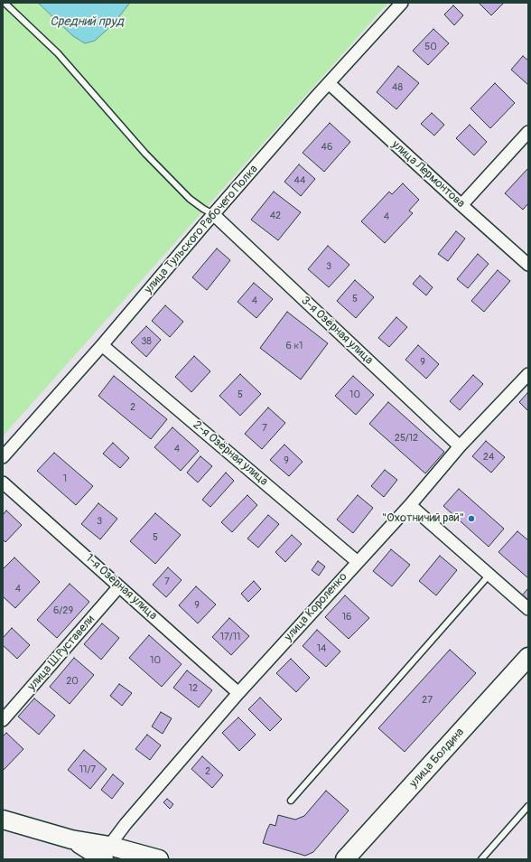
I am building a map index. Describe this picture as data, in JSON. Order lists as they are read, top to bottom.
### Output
{
  "streets": {
    "main road": ["улица Болдина"],
    "street": [
      "улица Лермонтова",
      "улица Тульского Рабочего Полка",
      "3-я Озёрная улица",
      "2-я Озёрная улица",
      "1-я Озёрная улица",
      "улица Короленко",
      "улица Ш.Руставели"
    ]
  },
  "crossings": [
    ["улица Лермонтова", "улица Тульского Рабочего Полка"],
    ["улица Тульского Рабочего Полка", "3-я Озёрная улица"],
    ["улица Тульского Рабочего Полка", "2-я Озёрная улица"],
    ["3-я Озёрная улица", "улица Короленко"],
    ["2-я Озёрная улица", "улица Короленко"],
    ["1-я Озёрная улица", "улица Короленко"],
    ["1-я Озёрная улица", "улица Ш.Руставели"]
  ],
  "water": ["Средний пруд"],
  "places": ["\"Охотничий рай\""],
  "house_numbers": [
    "50",
    "48",
    "46",
    "44",
    "42",
    "4",
    "3",
    "5",
    "4",
    "38",
    "6 к1",
    "9",
    "5",
    "10",
    "2",
    "7",
    "25/12",
    "4",
    "24",
    "9",
    "1",
    "3",
    "5",
    "7",
    "4",
    "9",
    "6/29",
    "16",
    "17/11",
    "14",
    "10",
    "20",
    "12",
    "27",
    "11/7",
    "2"
  ]
}
